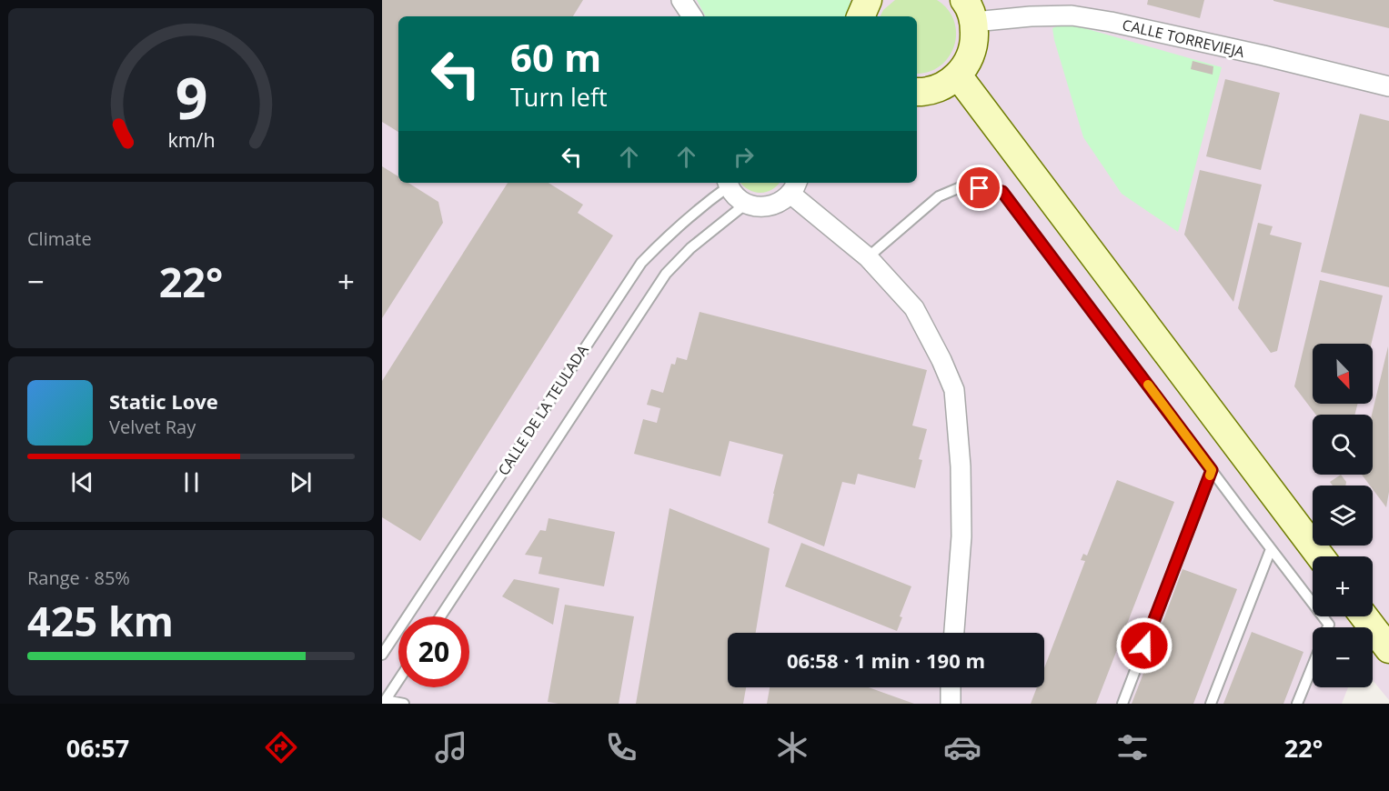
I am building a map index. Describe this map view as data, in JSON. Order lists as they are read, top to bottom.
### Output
{
  "streets": {
    "street": ["CALLE TORREVIEJA"],
    "lane": ["CALLE DE LA TEULADA"]
  },
  "north": "bottom right",
  "page": {
    "turn": ["60 m", "Turn left"],
    "tile": [
      "Climate",
      ["Range · 85%", "425 km"]
    ],
    "heat": ["−", "22°", "+"],
    "map_buttons": ["+", "−"],
    "song": ["Static Love", "Velvet Ray"],
    "limit": "20",
    "trip": "06:58 · 1 min · 190 m",
    "tabs": ["06:57", "22°"],
    "gauge": ["9", "km/h"]
  }
}
